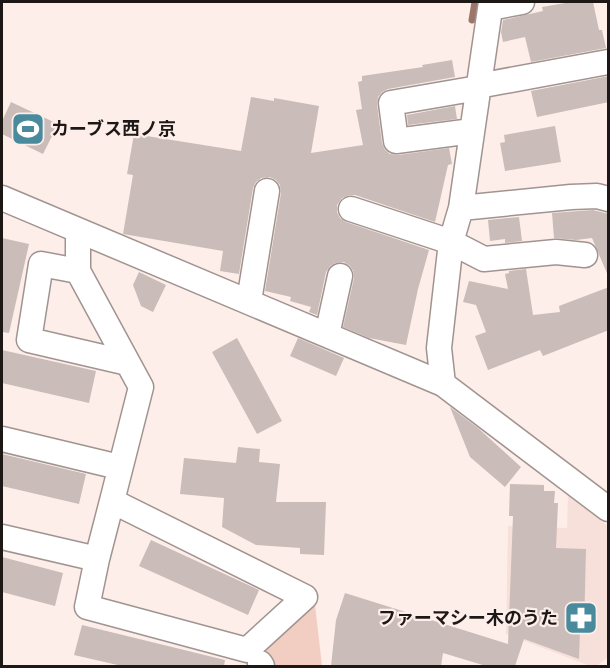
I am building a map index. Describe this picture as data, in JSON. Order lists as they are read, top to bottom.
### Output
{
  "places": {
    "sports": ["カーブス西ノ京"],
    "pharmacy": ["ファーマシー木のうた"]
  }
}
